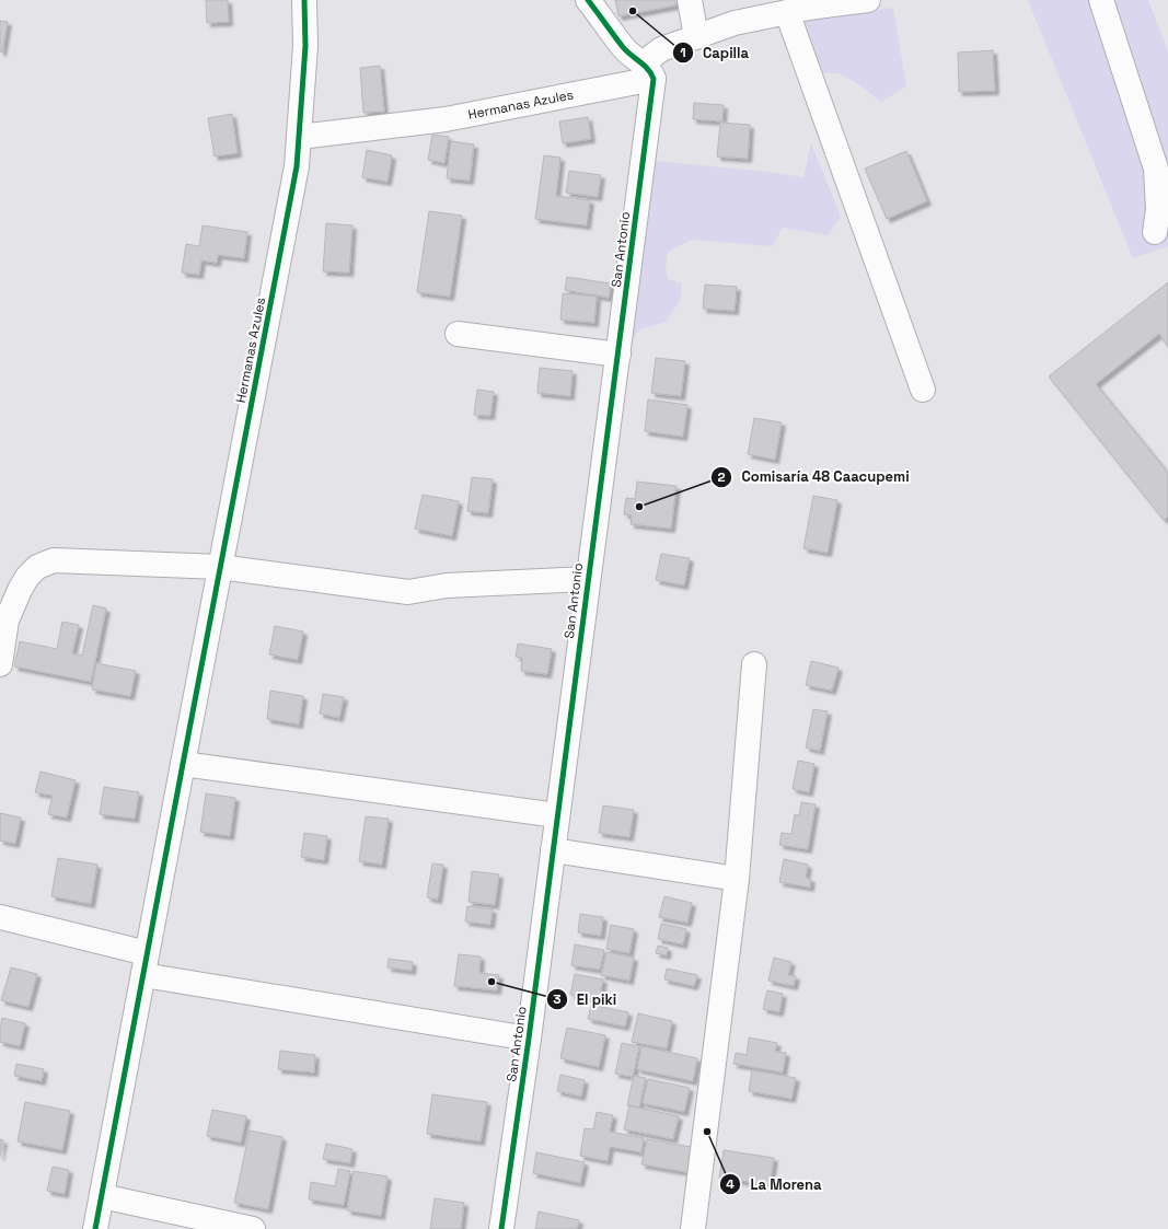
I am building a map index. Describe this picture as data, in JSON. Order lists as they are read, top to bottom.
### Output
{
  "streets": {
    "street": ["Hermanas Azules", "San Antonio"]
  },
  "crossings": [
    ["Hermanas Azules", "San Antonio"]
  ],
  "places": [
    "Capilla",
    "Comisaría 48 Caacupemi",
    "El piki",
    "La Morena"
  ]
}
